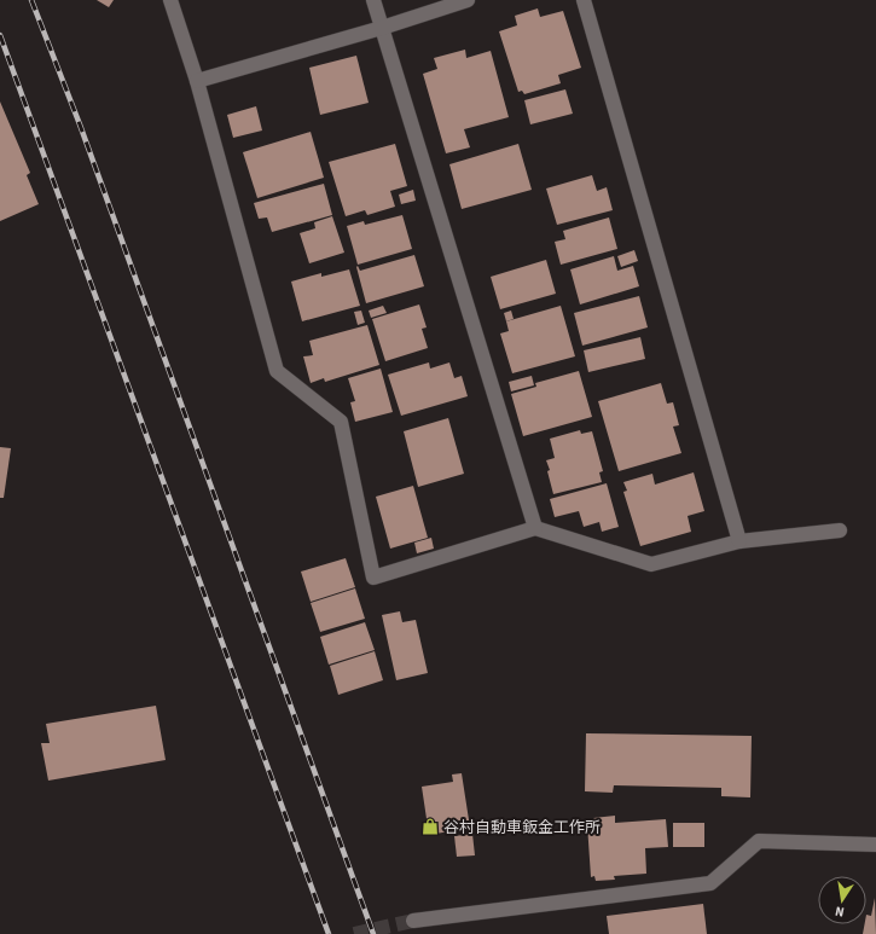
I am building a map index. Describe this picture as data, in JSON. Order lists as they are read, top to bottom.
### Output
{
  "places": {
    "shop": ["谷村自動車鈑金工作所"]
  },
  "north": "bottom"
}
